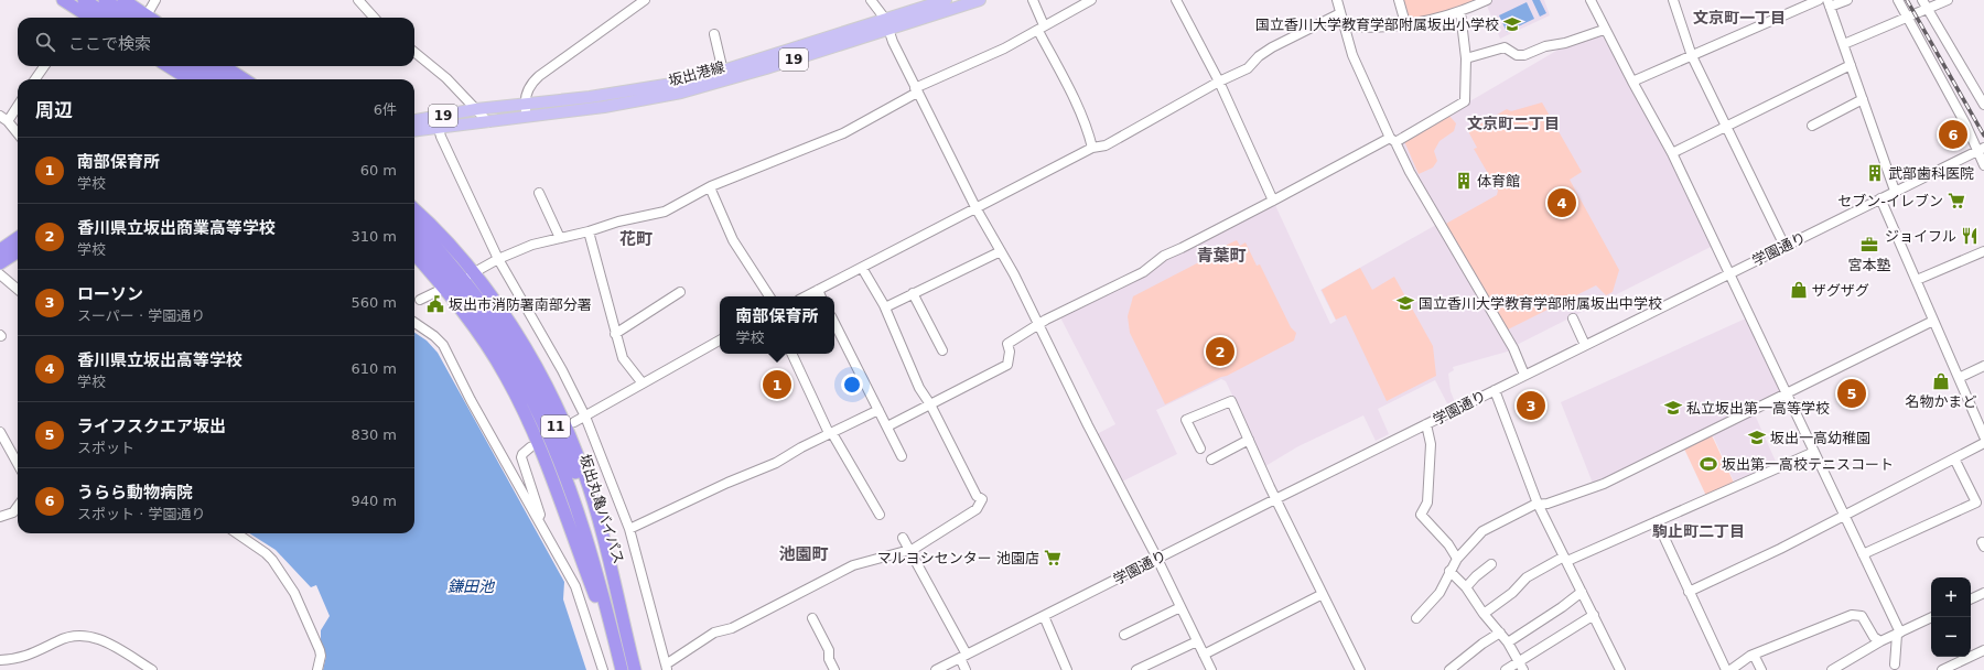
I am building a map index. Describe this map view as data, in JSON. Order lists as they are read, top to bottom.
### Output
{
  "streets": {
    "highway": ["11", "坂出丸亀バイパス"],
    "main road": ["19", "坂出港線"],
    "street": ["学園通り"]
  },
  "crossings": [
    ["11", "坂出丸亀バイパス"]
  ],
  "districts": [
    "文京町一丁目",
    "文京町二丁目",
    "花町",
    "青葉町",
    "駒止町二丁目",
    "池園町"
  ],
  "water": ["鎌田池"],
  "places": {
    "school or university": [
      "国立香川大学教育学部附属坂出小学校",
      "国立香川大学教育学部附属坂出中学校",
      "私立坂出第一高等学校",
      "坂出一高幼稚園"
    ],
    "building": ["武部歯科医院", "体育館"],
    "supermarket": ["セブン-イレブン", "マルヨシセンター 池園店"],
    "restaurant": ["ジョイフル"],
    "office": ["宮本塾"],
    "shop": ["ザグザグ", "名物かまど"],
    "public building": ["坂出市消防署南部分署"],
    "sports": ["坂出第一高校テニスコート"]
  },
  "page": {
    "search": "ここで検索",
    "heading": ["周辺", "6件"],
    "pins": [
      "6",
      "4",
      "2",
      "1",
      "5",
      "3"
    ],
    "list": [
      {
        "mark": "1",
        "name": "南部保育所",
        "note": "学校",
        "value": "60 m"
      },
      {
        "mark": "2",
        "name": "香川県立坂出商業高等学校",
        "note": "学校",
        "value": "310 m"
      },
      {
        "mark": "3",
        "name": "ローソン",
        "note": "スーパー · 学園通り",
        "value": "560 m"
      },
      {
        "mark": "4",
        "name": "香川県立坂出高等学校",
        "note": "学校",
        "value": "610 m"
      },
      {
        "mark": "5",
        "name": "ライフスクエア坂出",
        "note": "スポット",
        "value": "830 m"
      },
      {
        "mark": "6",
        "name": "うらら動物病院",
        "note": "スポット · 学園通り",
        "value": "940 m"
      }
    ],
    "popup": ["南部保育所", "学校"],
    "map_buttons": ["+", "−"]
  }
}
